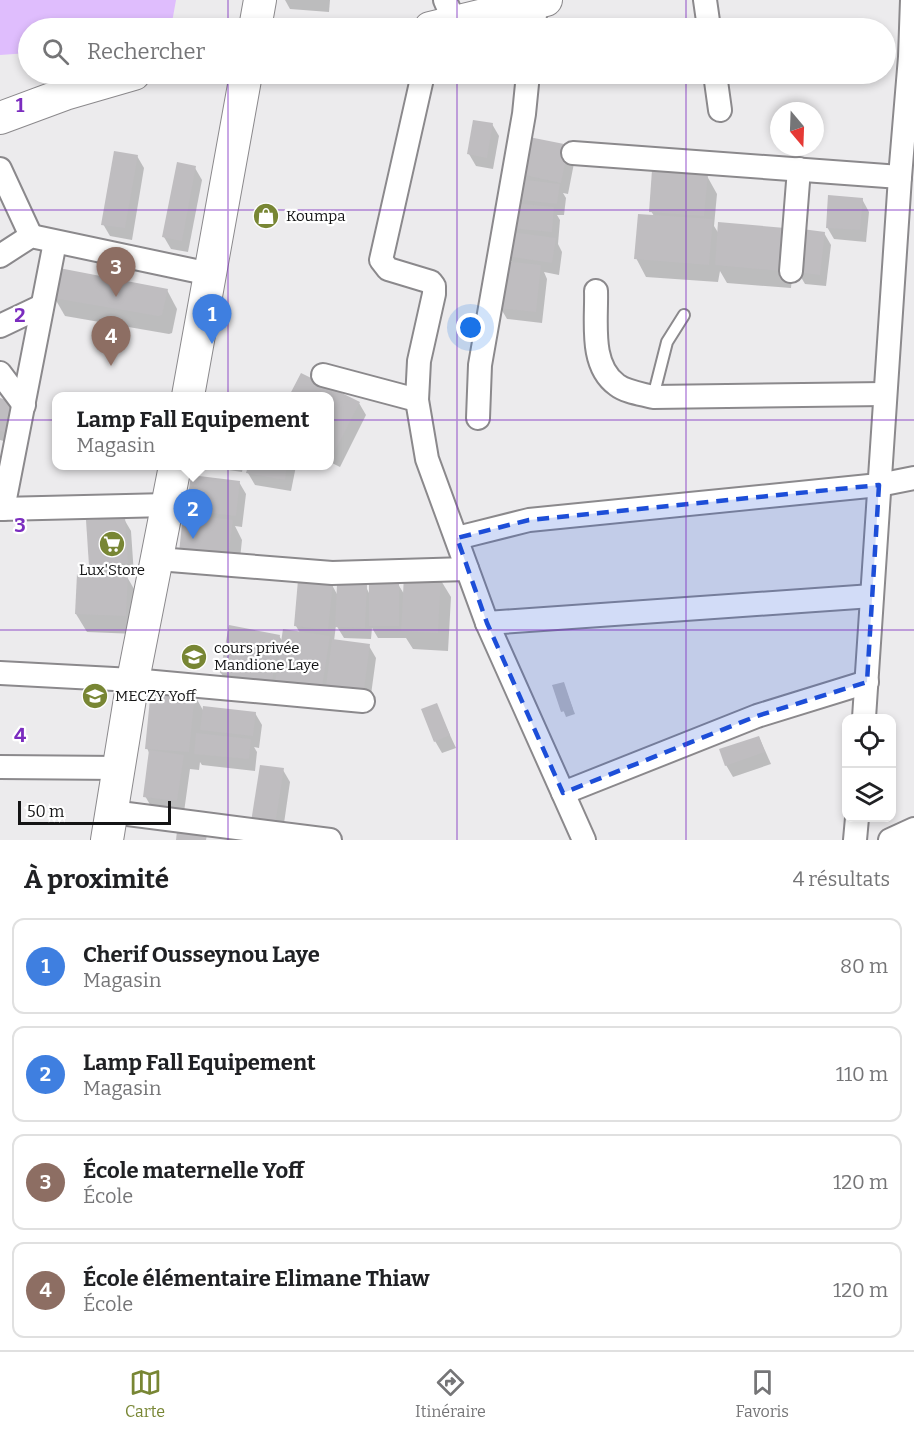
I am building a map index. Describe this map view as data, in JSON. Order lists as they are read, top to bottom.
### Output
{
  "places": {
    "shop": ["Koumpa"],
    "supermarket": ["Lux'Store"],
    "school or university": ["cours privée Mandione Laye", "MECZY Yoff"]
  },
  "scale_bar": "50 m",
  "north": "bottom",
  "page": {
    "search": "Rechercher",
    "pins": [
      "3",
      "1",
      "4",
      "2"
    ],
    "popup": ["Lamp Fall Equipement", "Magasin"],
    "scale": "50 m",
    "heading": ["À proximité", "4 résultats"],
    "list": [
      {
        "mark": "1",
        "name": "Cherif Ousseynou Laye",
        "note": "Magasin",
        "value": "80 m"
      },
      {
        "mark": "2",
        "name": "Lamp Fall Equipement",
        "note": "Magasin",
        "value": "110 m"
      },
      {
        "mark": "3",
        "name": "École maternelle Yoff",
        "note": "École",
        "value": "120 m"
      },
      {
        "mark": "4",
        "name": "École élémentaire Elimane Thiaw",
        "note": "École",
        "value": "120 m"
      }
    ],
    "nav": ["Carte", "Itinéraire", "Favoris"]
  },
  "grid": {
    "rows": [
      "1",
      "2",
      "3",
      "4"
    ]
  }
}
